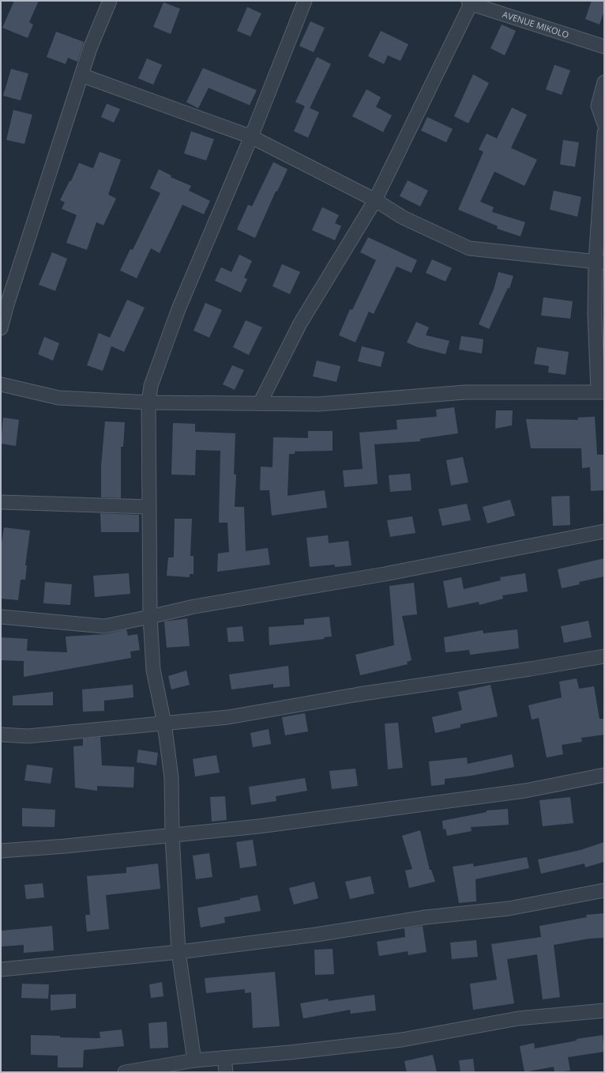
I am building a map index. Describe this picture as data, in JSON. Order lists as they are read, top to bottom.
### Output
{
  "streets": {
    "street": ["AVENUE MIKOLO"]
  }
}
